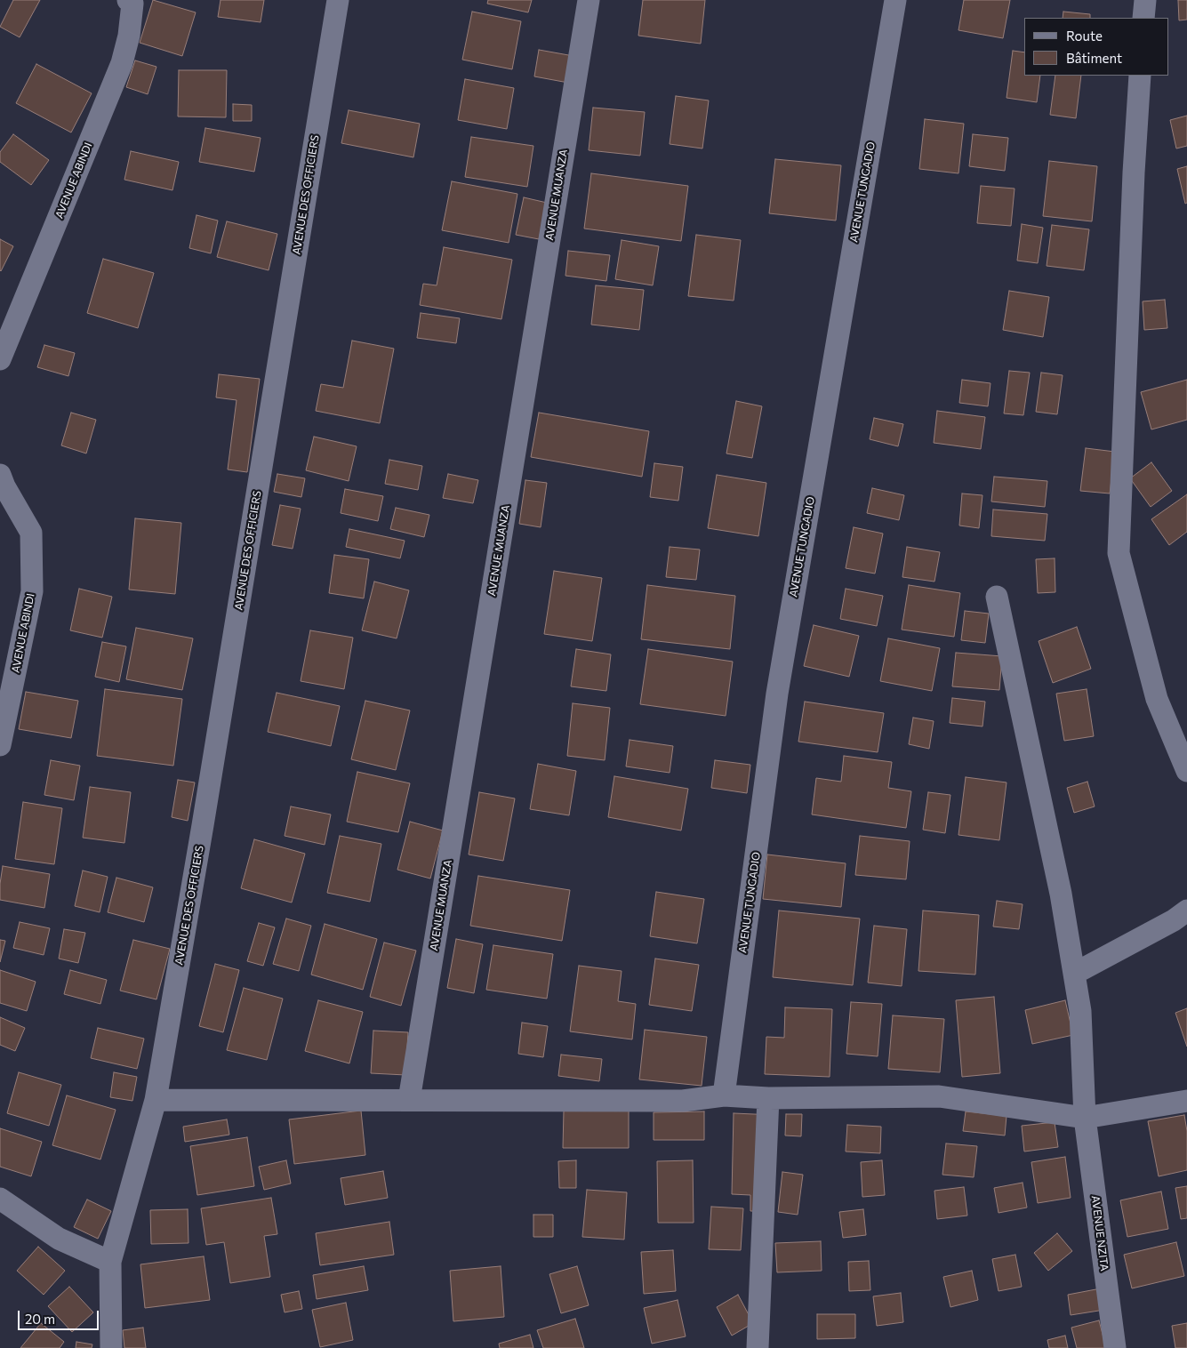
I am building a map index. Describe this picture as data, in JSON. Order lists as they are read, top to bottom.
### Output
{
  "streets": {
    "street": [
      "AVENUE ABINDI",
      "AVENUE TUNGADIO",
      "AVENUE DES OFFICIERS",
      "AVENUE MUANZA",
      "AVENUE NZITA"
    ]
  },
  "legend": ["Route", "Bâtiment"],
  "scale_bar": "20 m"
}
